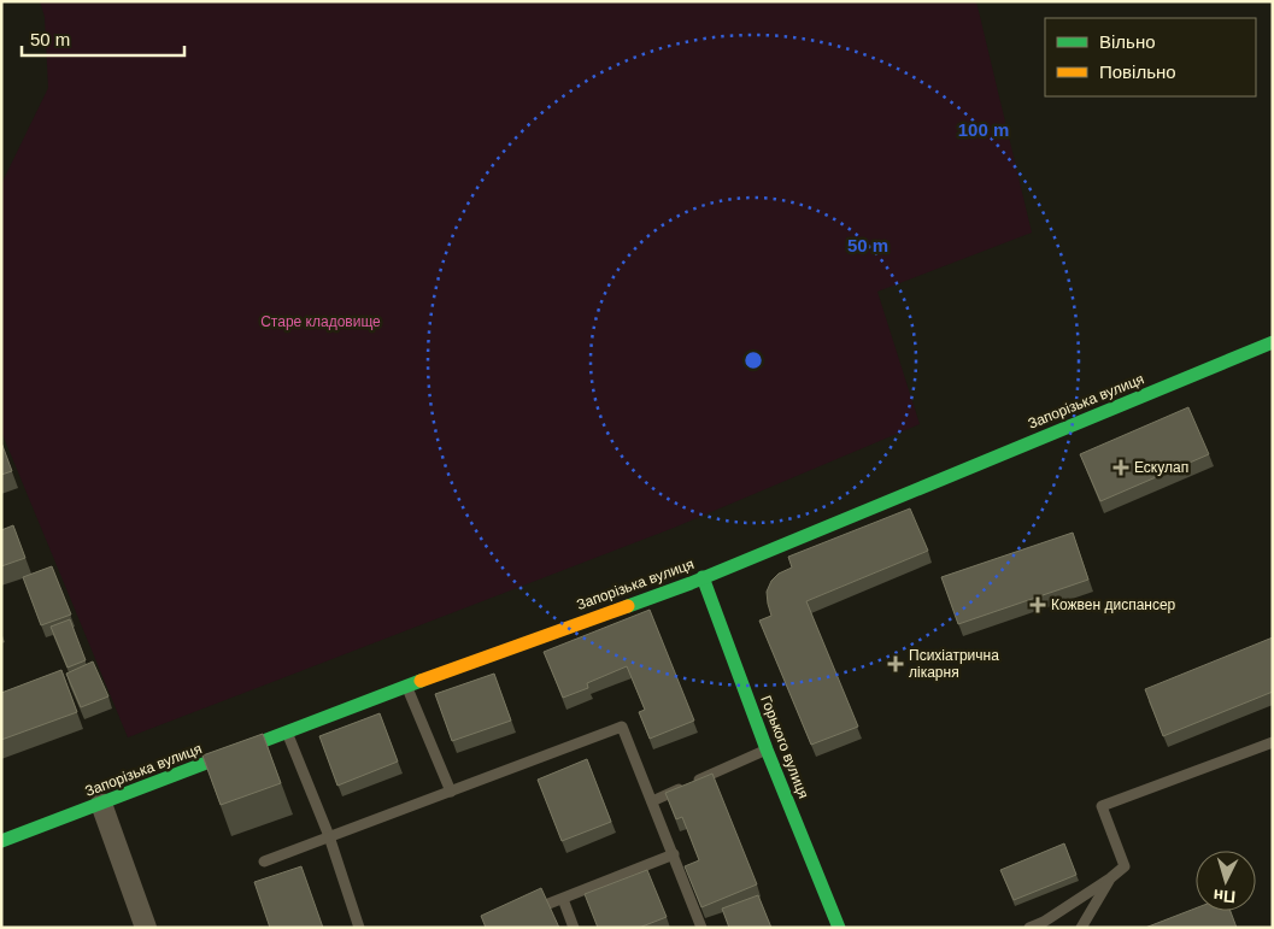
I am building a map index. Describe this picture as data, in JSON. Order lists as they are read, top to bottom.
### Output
{
  "streets": {
    "street": ["Запорізька вулиця", "Горького вулиця"]
  },
  "crossings": [
    ["Запорізька вулиця", "Горького вулиця"]
  ],
  "parks": ["Старе кладовище"],
  "places": {
    "health": ["Ескулап", "Кожвен диспансер", "Психіатрична лікарня"]
  },
  "legend": ["Вільно", "Повільно"],
  "scale_bar": "50 m",
  "north": "bottom",
  "rings": ["100 m", "50 m"]
}
